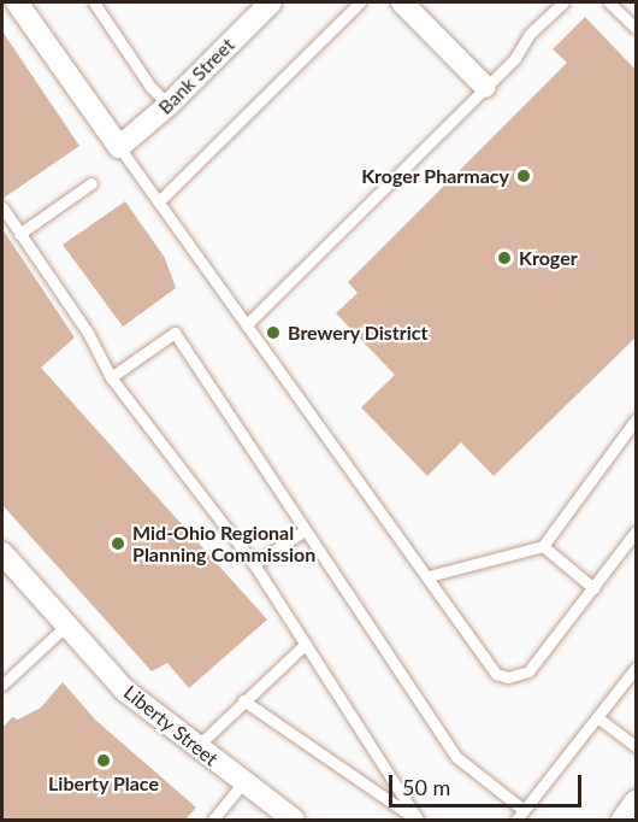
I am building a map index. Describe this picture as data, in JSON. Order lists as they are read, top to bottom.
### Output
{
  "streets": {
    "street": ["Bank Street", "Liberty Street"]
  },
  "places": [
    "Kroger Pharmacy",
    "Kroger",
    "Brewery District",
    "Mid-Ohio Regional Planning Commission",
    "Liberty Place"
  ],
  "scale_bar": "50 m"
}
